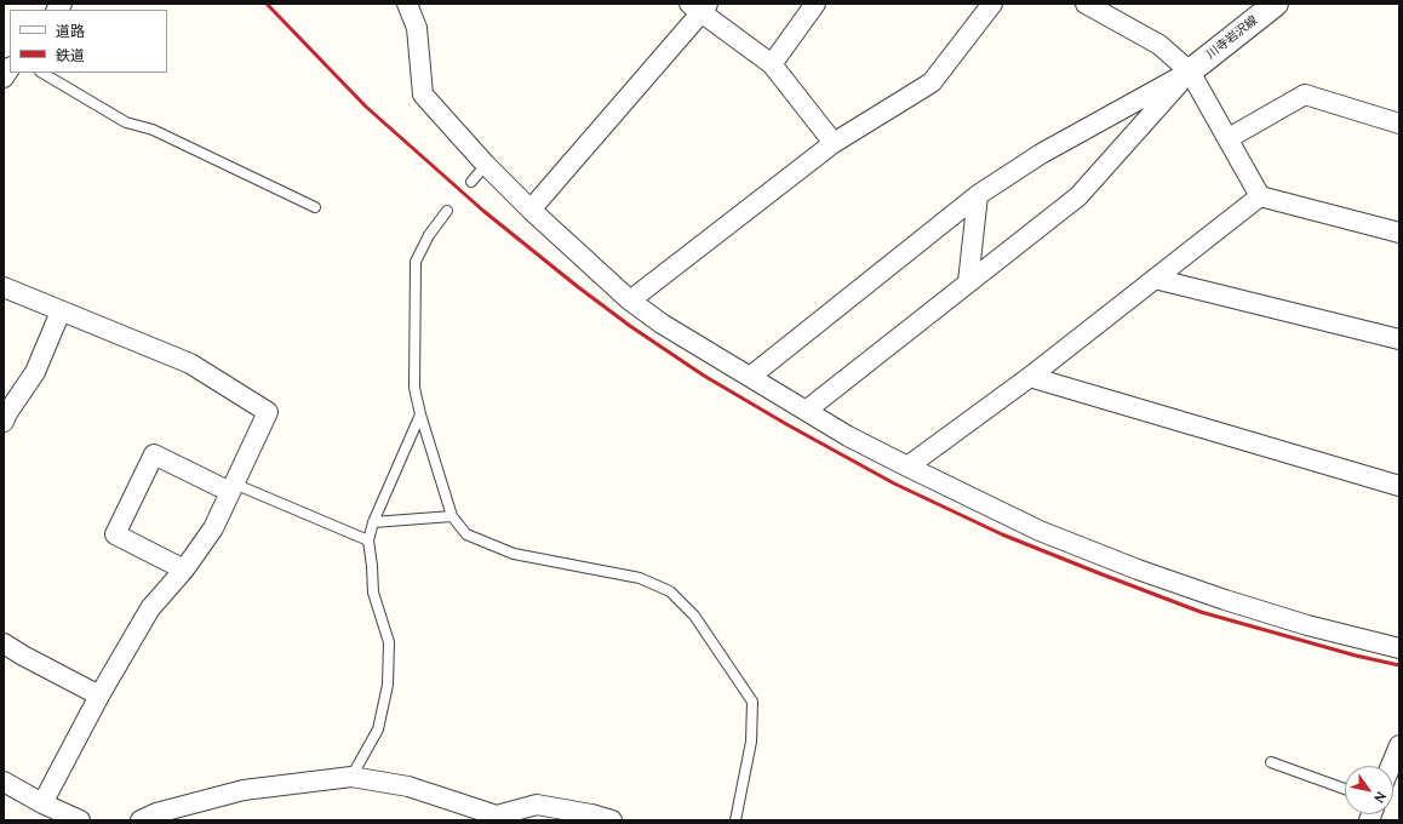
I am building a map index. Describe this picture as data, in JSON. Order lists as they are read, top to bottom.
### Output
{
  "streets": {
    "street": ["川寺岩沢線"]
  },
  "legend": ["道路", "鉄道"],
  "north": "bottom right"
}
